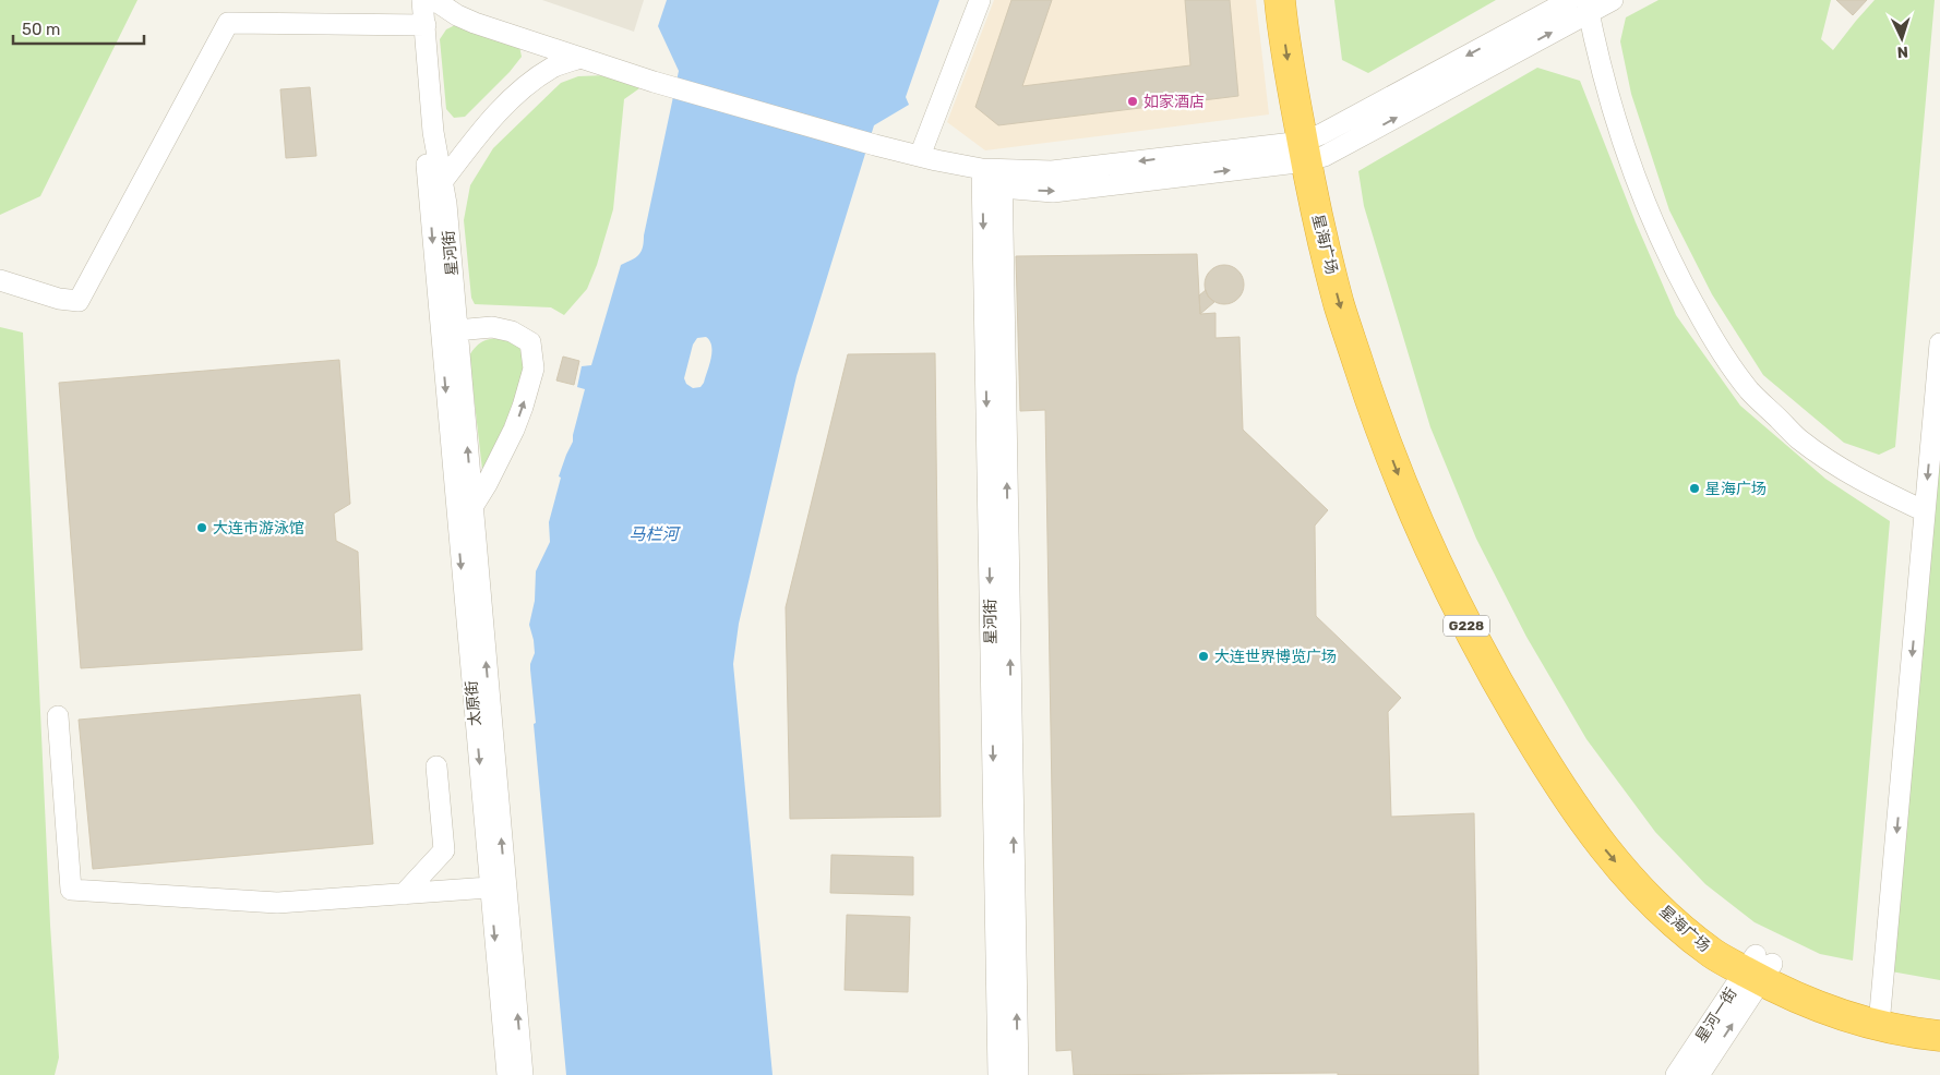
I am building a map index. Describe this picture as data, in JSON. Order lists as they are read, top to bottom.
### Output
{
  "streets": {
    "highway": ["星海广场", "G228"],
    "street": ["星河街", "太原街", "星河一街"]
  },
  "crossings": [
    ["星海广场", "星河一街"],
    ["星河街", "太原街"]
  ],
  "water": ["马栏河"],
  "places": [
    "如家酒店",
    "星海广场",
    "大连市游泳馆",
    "大连世界博览广场"
  ],
  "scale_bar": "50 m",
  "north": "bottom"
}
